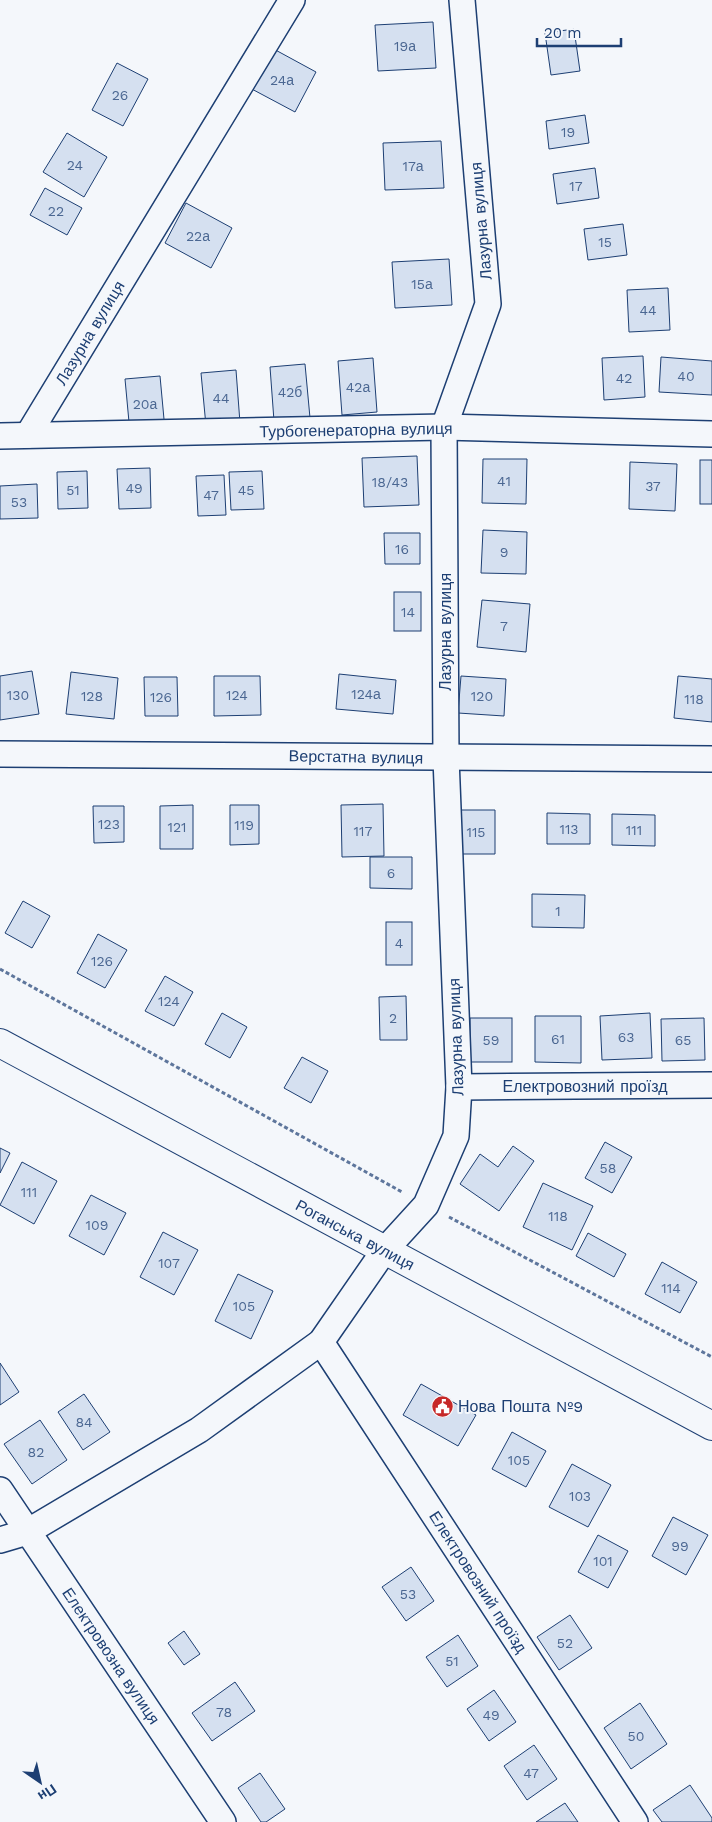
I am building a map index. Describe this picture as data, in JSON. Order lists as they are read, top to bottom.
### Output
{
  "streets": {
    "main road": ["Роганська вулиця"],
    "street": [
      "Лазурна вулиця",
      "Турбогенераторна вулиця",
      "Верстатна вулиця",
      "Електровозний проїзд",
      "Електровозна вулиця"
    ]
  },
  "crossings": [
    ["Лазурна вулиця", "Турбогенераторна вулиця"],
    ["Лазурна вулиця", "Верстатна вулиця"],
    ["Лазурна вулиця", "Електровозний проїзд"],
    ["Лазурна вулиця", "Роганська вулиця"],
    ["Лазурна вулиця", "Електровозна вулиця"]
  ],
  "places": {
    "public building": ["Нова Пошта №9"]
  },
  "house_numbers": [
    "19а",
    "24а",
    "26",
    "19",
    "24",
    "17а",
    "17",
    "22",
    "22а",
    "15",
    "15а",
    "44",
    "40",
    "42",
    "42а",
    "42б",
    "44",
    "20а",
    "41",
    "18/43",
    "37",
    "49",
    "51",
    "45",
    "47",
    "53",
    "16",
    "9",
    "14",
    "7",
    "124а",
    "130",
    "124",
    "128",
    "120",
    "126",
    "118",
    "123",
    "119",
    "121",
    "113",
    "111",
    "117",
    "115",
    "6",
    "1",
    "4",
    "126",
    "124",
    "2",
    "63",
    "61",
    "59",
    "65",
    "58",
    "111",
    "118",
    "109",
    "107",
    "114",
    "105",
    "84",
    "82",
    "105",
    "103",
    "99",
    "101",
    "53",
    "52",
    "51",
    "78",
    "49",
    "50",
    "47"
  ],
  "scale_bar": "20 m",
  "north": "bottom right"
}
